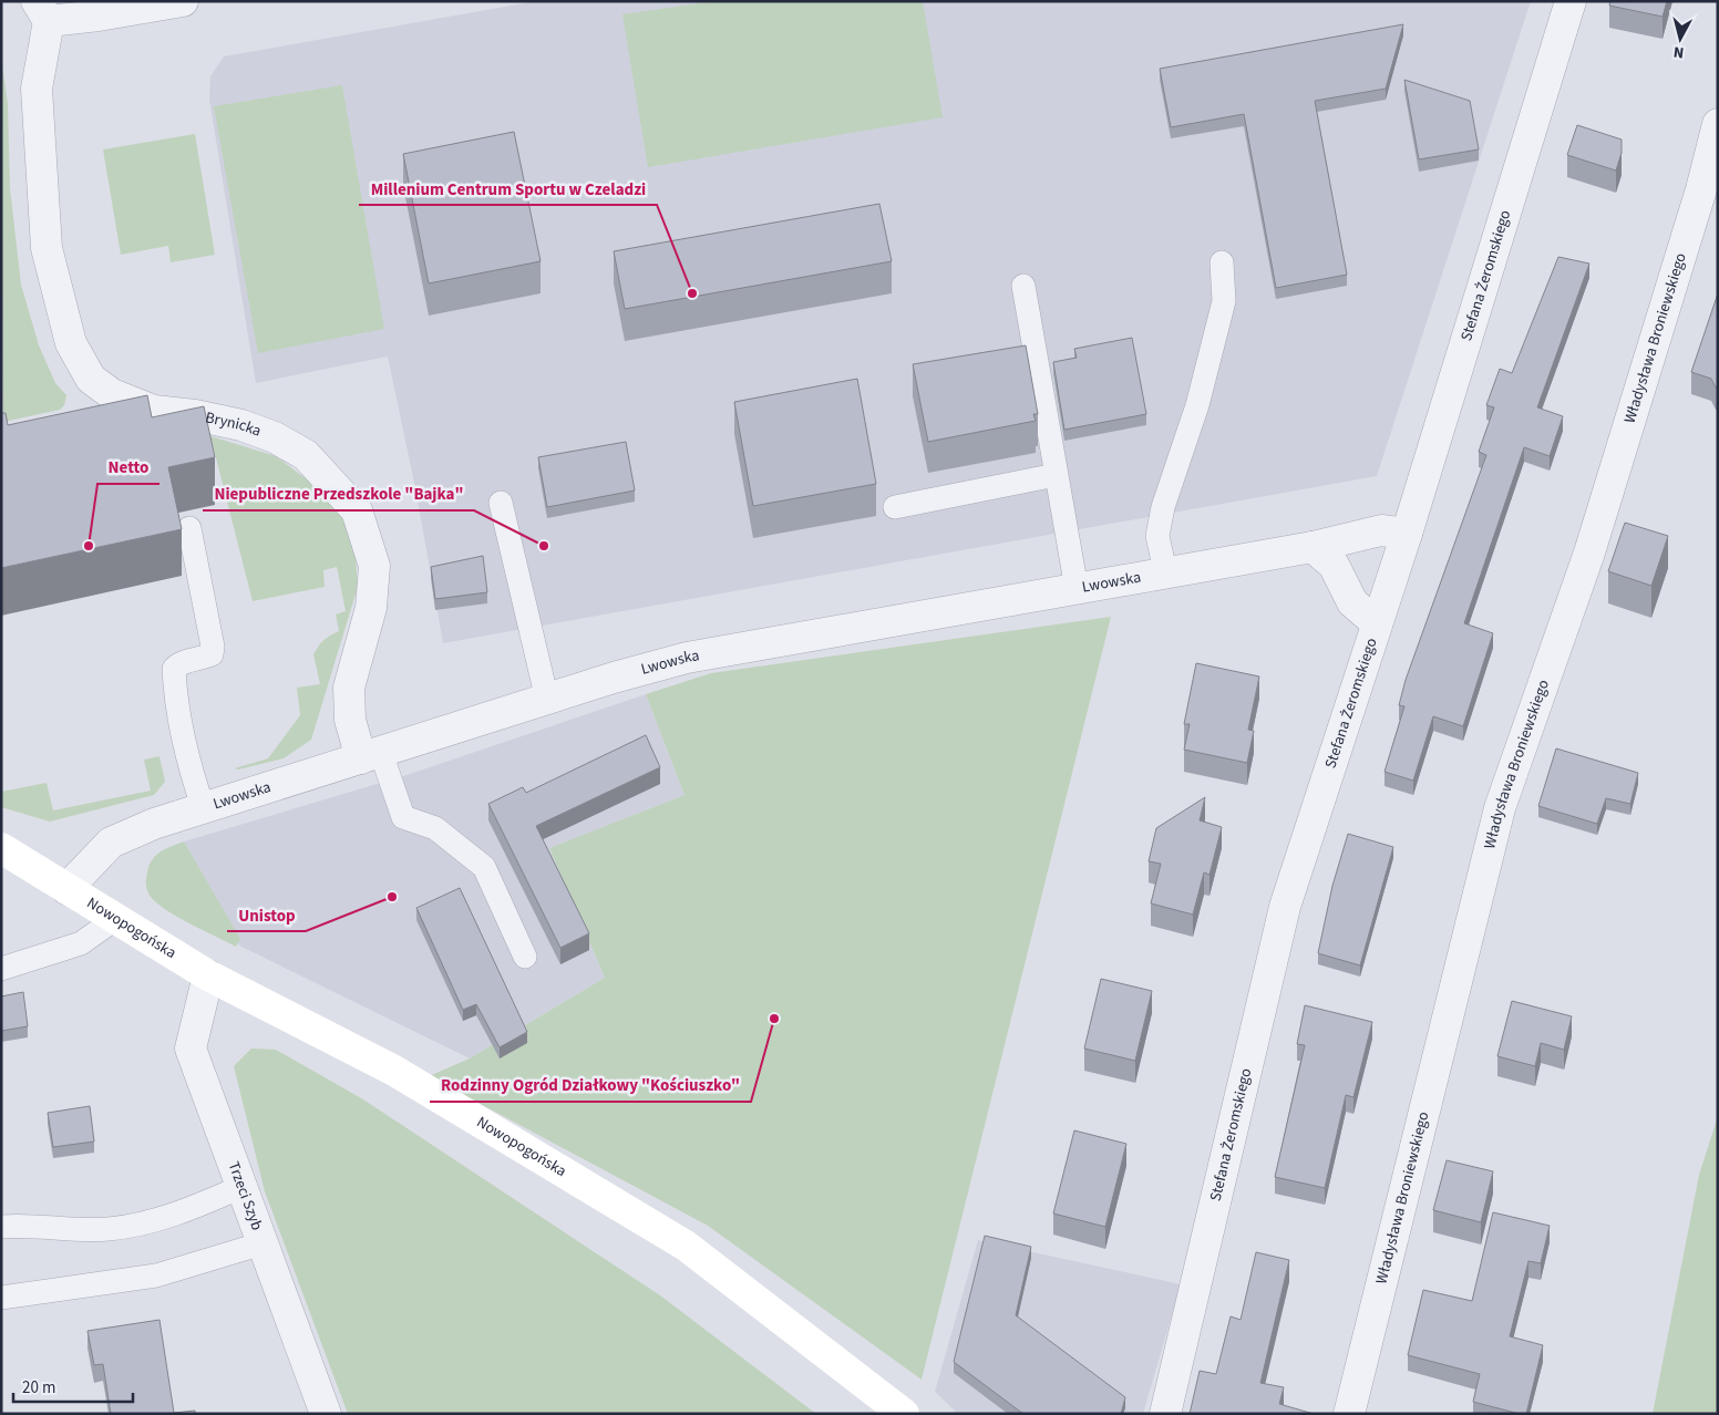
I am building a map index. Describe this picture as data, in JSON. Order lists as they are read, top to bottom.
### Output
{
  "streets": {
    "street": [
      "Stefana Żeromskiego",
      "Władysława Broniewskiego",
      "Brynicka",
      "Lwowska",
      "Nowopogońska",
      "Trzeci Szyb"
    ]
  },
  "crossings": [
    ["Stefana Żeromskiego", "Lwowska"],
    ["Brynicka", "Lwowska"],
    ["Lwowska", "Nowopogońska"],
    ["Nowopogońska", "Trzeci Szyb"]
  ],
  "places": [
    "Millenium Centrum Sportu w Czeladzi",
    "Netto",
    "Niepubliczne Przedszkole \"Bajka\"",
    "Unistop",
    "Rodzinny Ogród Działkowy \"Kościuszko\""
  ],
  "scale_bar": "20 m",
  "north": "bottom"
}
